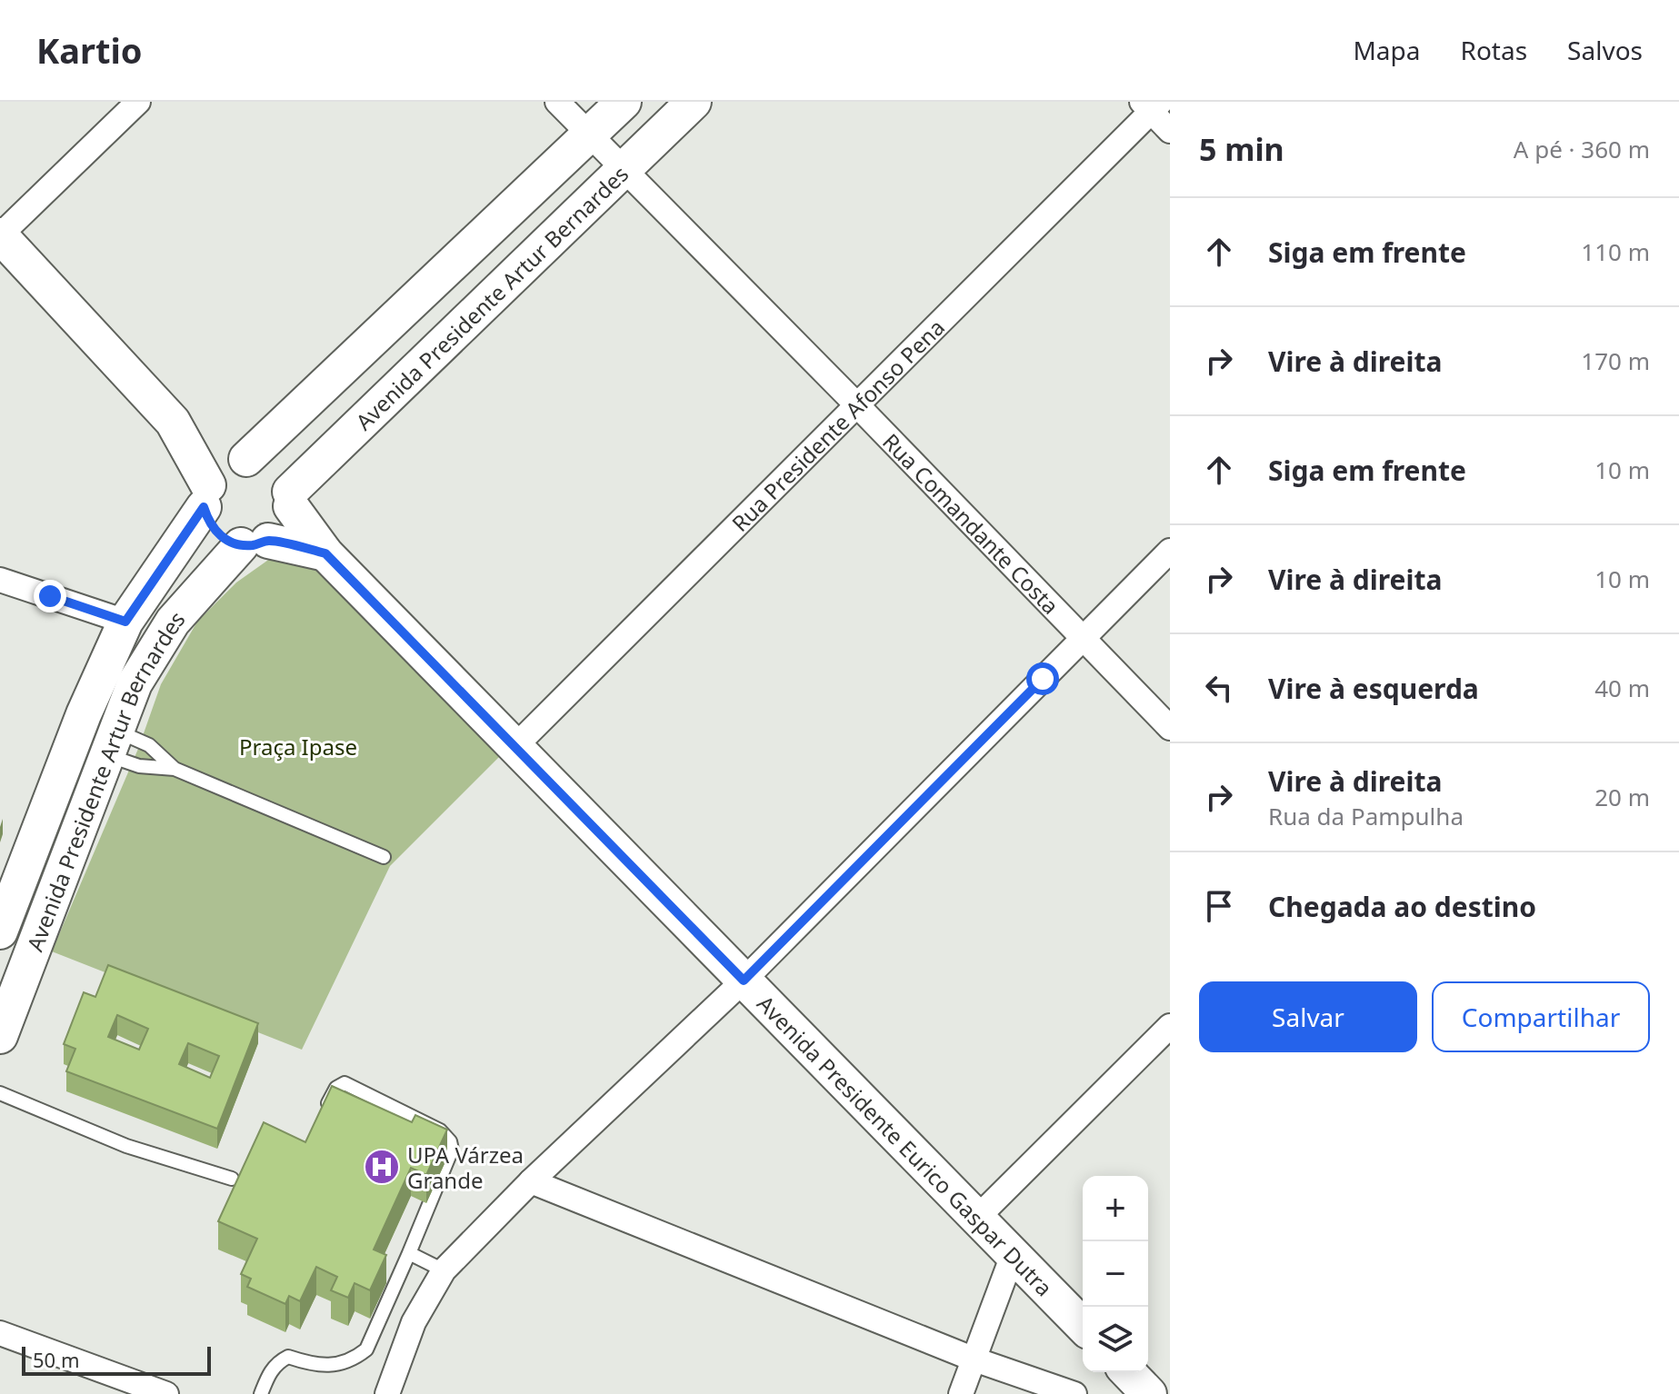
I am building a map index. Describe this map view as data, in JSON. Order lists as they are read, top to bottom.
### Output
{
  "streets": {
    "main road": ["Avenida Presidente Artur Bernardes", "Avenida Presidente Eurico Gaspar Dutra"],
    "street": ["Rua Presidente Afonso Pena", "Rua Comandante Costa"]
  },
  "crossings": [
    ["Avenida Presidente Artur Bernardes", "Rua Comandante Costa"],
    ["Avenida Presidente Artur Bernardes", "Avenida Presidente Eurico Gaspar Dutra"],
    ["Rua Presidente Afonso Pena", "Rua Comandante Costa"],
    ["Rua Presidente Afonso Pena", "Avenida Presidente Eurico Gaspar Dutra"]
  ],
  "parks": ["Praça Ipase"],
  "places": {
    "hospital": ["UPA Várzea Grande"]
  },
  "scale_bar": "50 m",
  "page": {
    "header": "Kartio",
    "nav": ["Mapa", "Rotas", "Salvos"],
    "heading": ["5 min", "A pé · 360 m"],
    "list": [
      ["Siga em frente", "110 m"],
      ["Vire à direita", "170 m"],
      ["Siga em frente", "10 m"],
      ["Vire à direita", "10 m"],
      ["Vire à esquerda", "40 m"],
      ["Vire à direita", "Rua da Pampulha", "20 m"],
      "Chegada ao destino"
    ],
    "buttons": ["Salvar", "Compartilhar"],
    "map_buttons": ["+", "−"],
    "scale": "50 m"
  }
}
